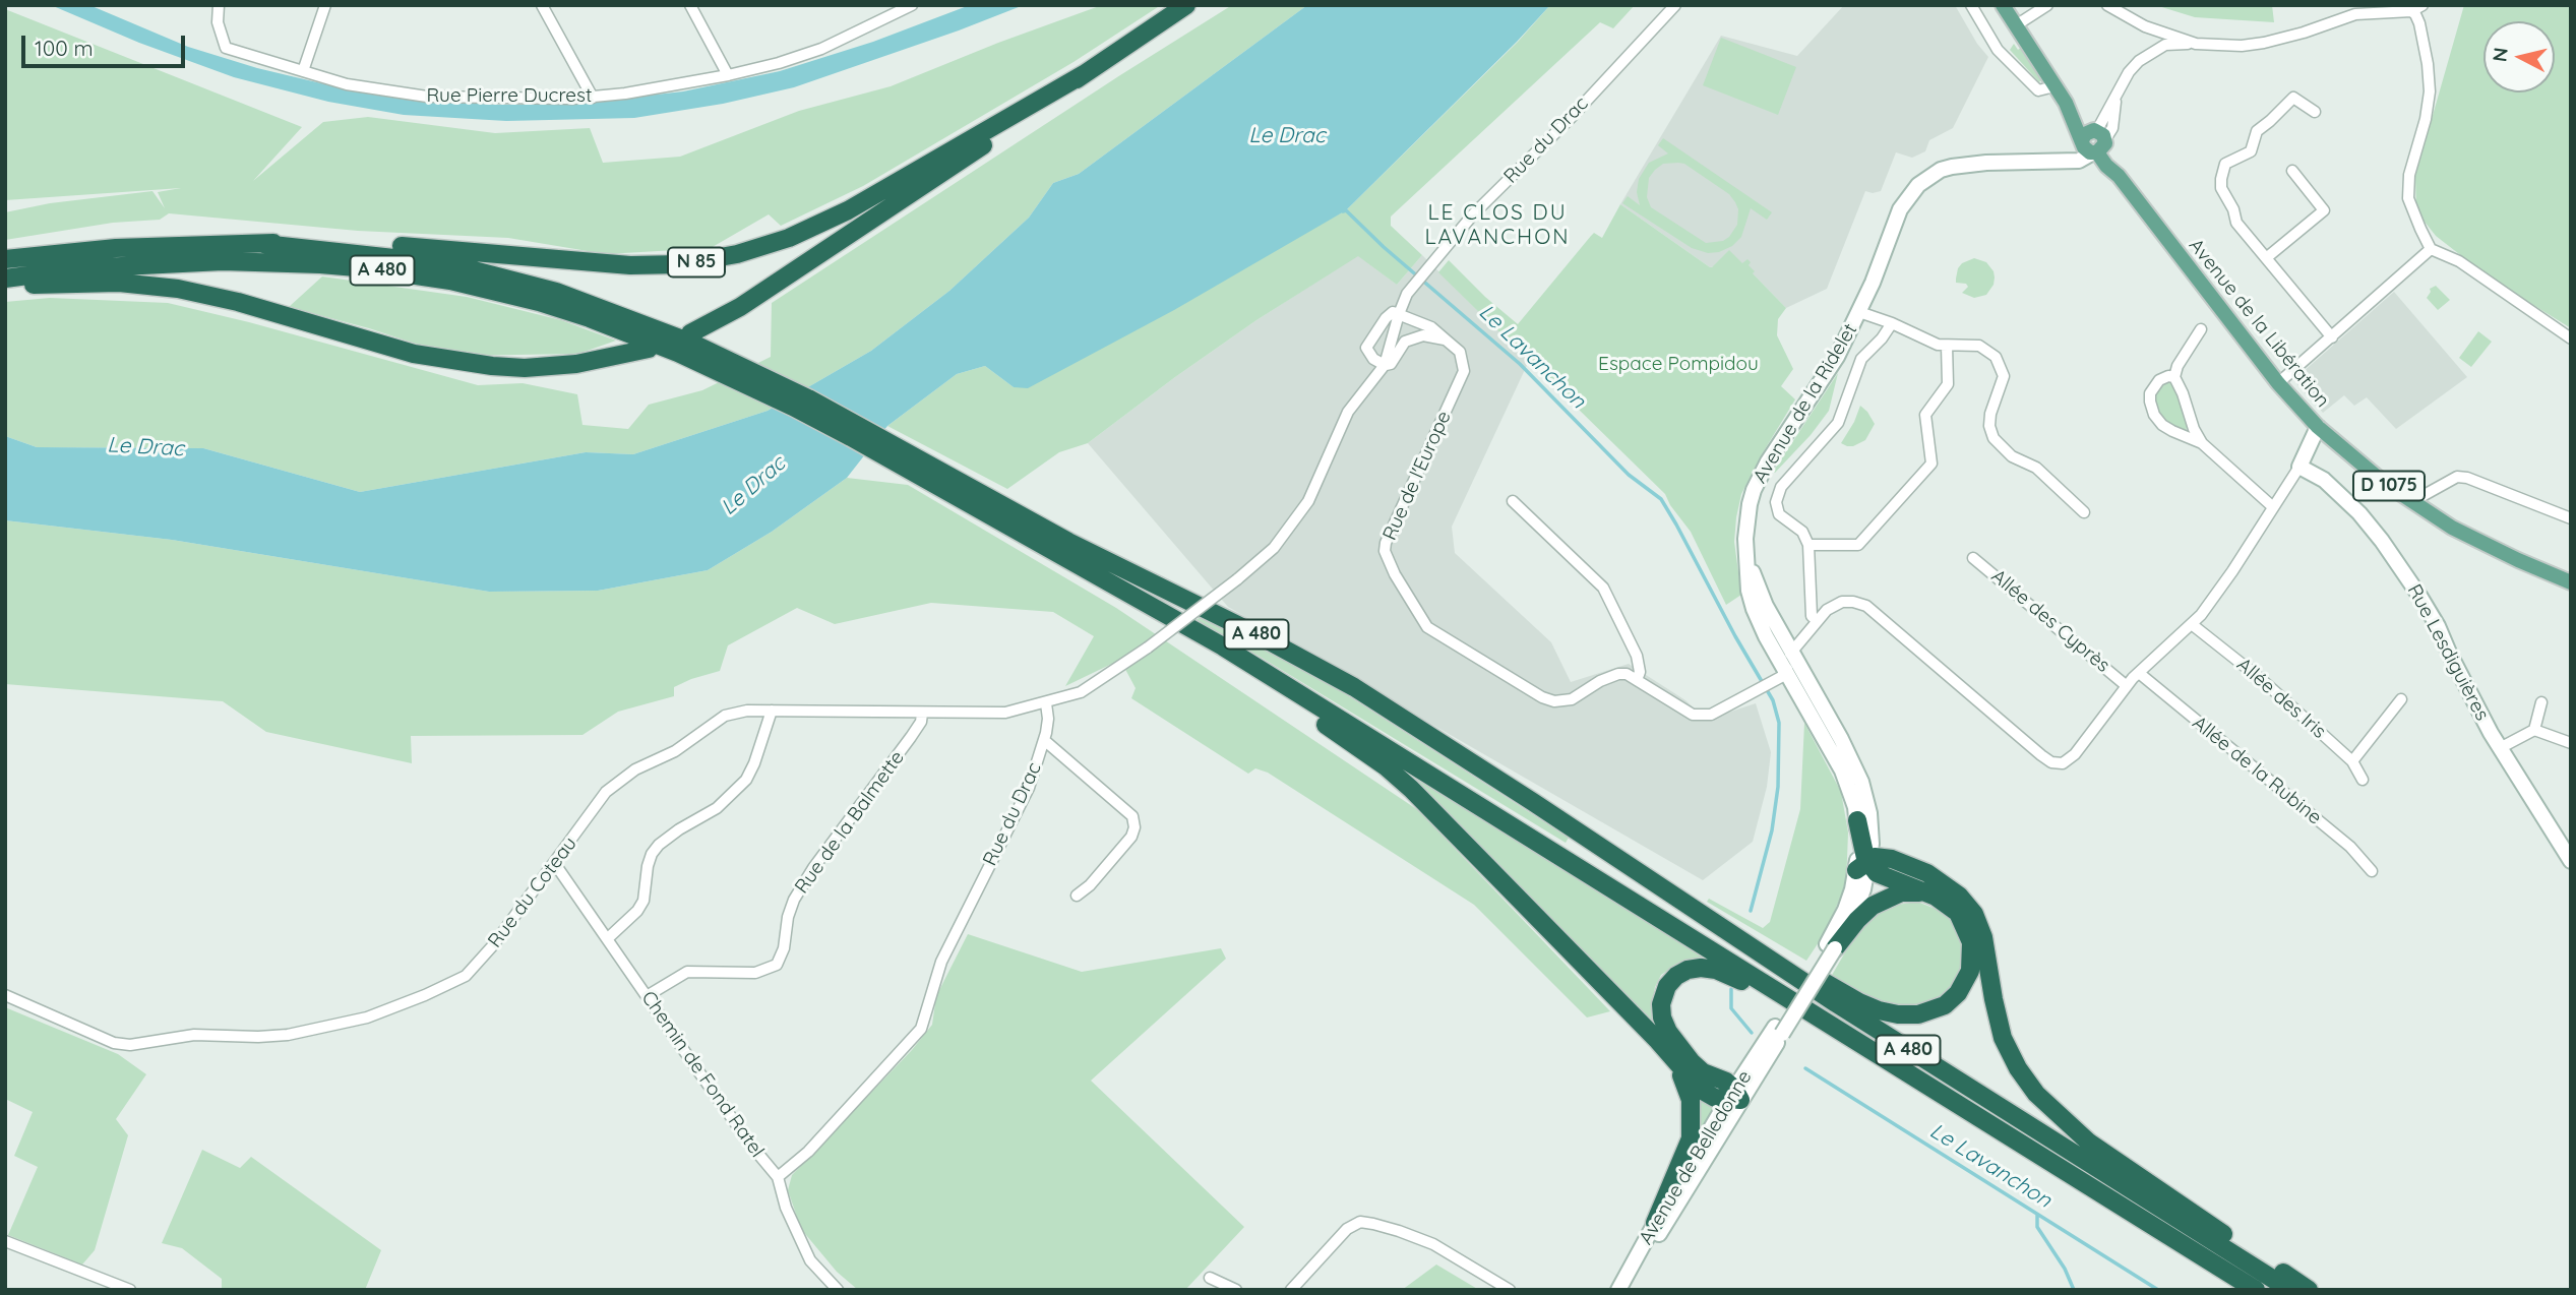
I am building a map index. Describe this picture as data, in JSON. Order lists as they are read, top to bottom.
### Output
{
  "streets": {
    "highway": ["N 85", "A 480"],
    "main road": [
      "Avenue de la Libération",
      "Avenue de la Ridelet",
      "D 1075",
      "Rue Lesdiguières",
      "Avenue de Belledonne"
    ],
    "street": [
      "Rue Pierre Ducrest",
      "Rue du Drac",
      "Rue de l'Europe",
      "Allée des Cyprès",
      "Allée des Iris",
      "Allée de la Rubine",
      "Rue de la Balmette",
      "Rue du Coteau",
      "Chemin de Fond Ratel"
    ]
  },
  "crossings": [
    ["Rue du Drac", "Rue de l'Europe"],
    ["Rue du Drac", "Rue du Coteau"],
    ["Rue du Drac", "Chemin de Fond Ratel"],
    ["N 85", "A 480"],
    ["Avenue de la Libération", "Avenue de la Ridelet"],
    ["Avenue de la Ridelet", "Avenue de Belledonne"],
    ["Rue de la Balmette", "Rue du Coteau"],
    ["Rue de la Balmette", "Chemin de Fond Ratel"],
    ["Rue du Coteau", "Chemin de Fond Ratel"]
  ],
  "districts": ["LE CLOS DU LAVANCHON"],
  "water": ["Le Drac", "Le Lavanchon"],
  "parks": ["Espace Pompidou"],
  "scale_bar": "100 m",
  "north": "left"
}
